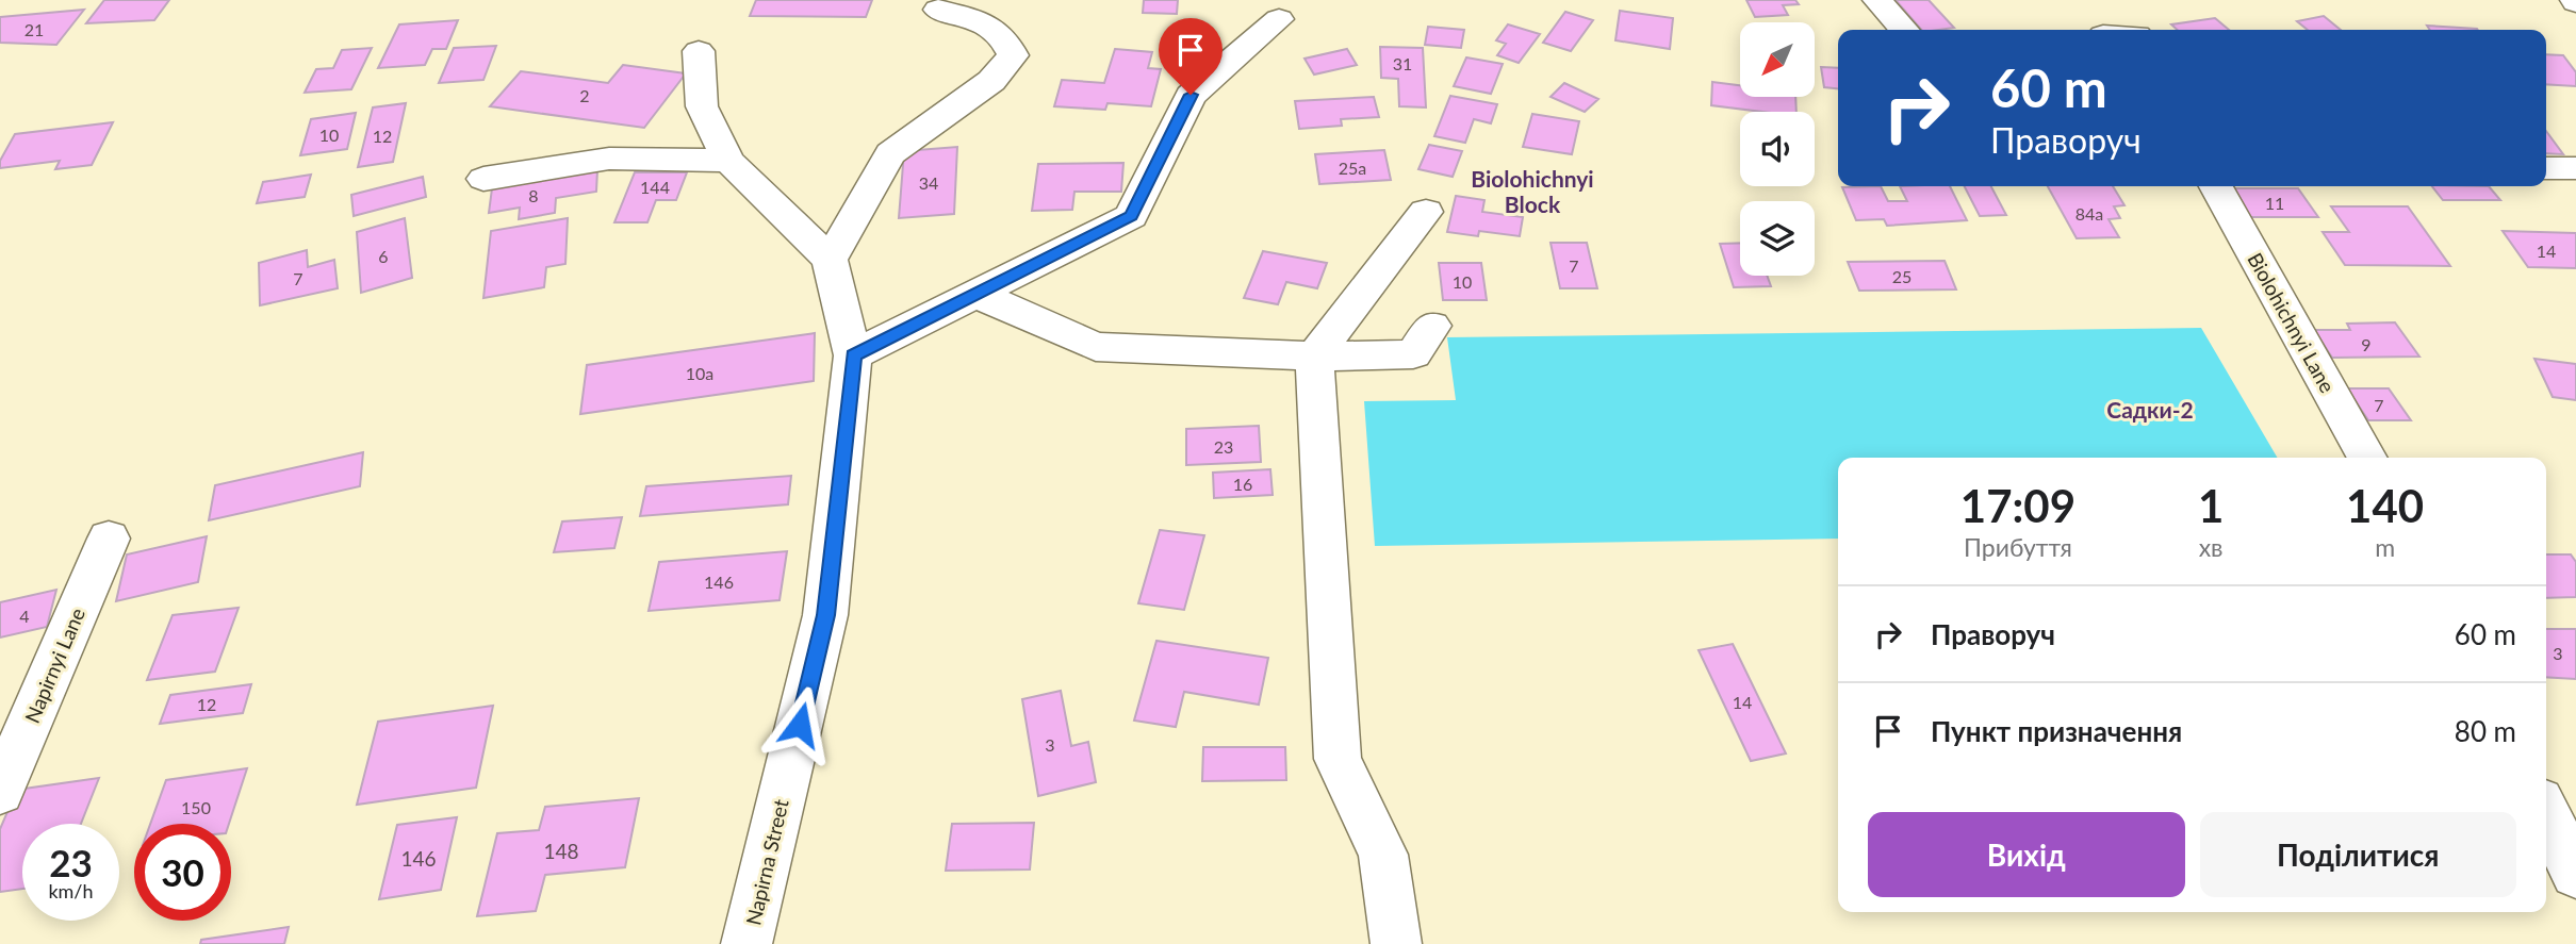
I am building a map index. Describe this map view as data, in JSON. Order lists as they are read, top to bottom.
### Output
{
  "streets": {
    "street": ["Biolohichnyi Lane", "Napirnyi Lane", "Napirna Street"]
  },
  "districts": ["Biolohichnyi Block", "Садки-2"],
  "house_numbers": [
    "21",
    "31",
    "2",
    "10",
    "12",
    "25а",
    "34",
    "144",
    "8",
    "11",
    "84а",
    "14",
    "6",
    "7",
    "25",
    "7",
    "10",
    "9",
    "10а",
    "7",
    "23",
    "16",
    "146",
    "4",
    "3",
    "14",
    "12",
    "3",
    "150",
    "148",
    "146"
  ],
  "north": "bottom left",
  "page": {
    "turn": ["60 m", "Праворуч"],
    "eta": [
      "17:09",
      "Прибуття",
      "1",
      "хв",
      "140",
      "m"
    ],
    "list": [
      {
        "name": "Праворуч",
        "value": "60 m"
      },
      {
        "name": "Пункт призначення",
        "value": "80 m"
      }
    ],
    "buttons": ["Вихід", "Поділитися"],
    "speed": "23 km/h",
    "limit": "30"
  }
}
